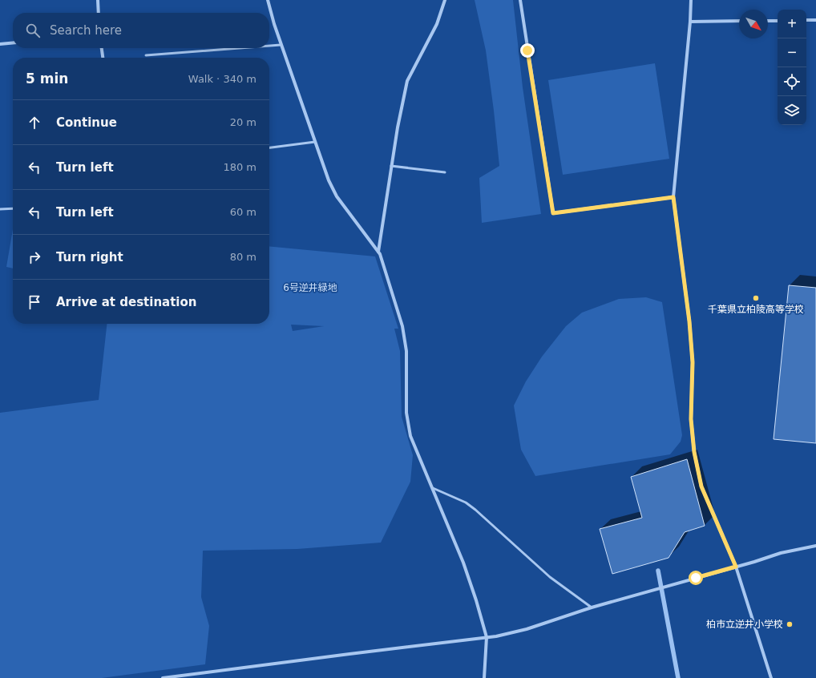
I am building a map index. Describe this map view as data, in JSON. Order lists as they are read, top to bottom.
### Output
{
  "parks": ["6号逆井緑地"],
  "places": ["千葉県立柏陵高等学校", "柏市立逆井小学校"],
  "north": "bottom right",
  "page": {
    "map_buttons": ["+", "−"],
    "search": "Search here",
    "heading": ["5 min", "Walk · 340 m"],
    "list": [
      ["Continue", "20 m"],
      ["Turn left", "180 m"],
      ["Turn left", "60 m"],
      ["Turn right", "80 m"],
      "Arrive at destination"
    ]
  }
}
